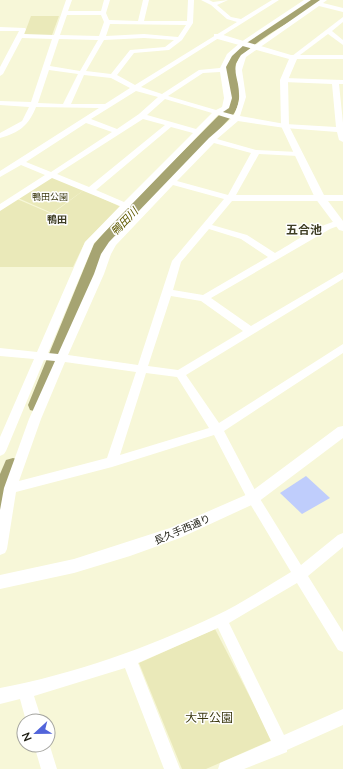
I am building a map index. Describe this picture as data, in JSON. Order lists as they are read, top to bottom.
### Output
{
  "streets": {
    "street": ["長久手西通り"]
  },
  "districts": ["鴨田", "五合池"],
  "water": ["鴨田川"],
  "parks": ["鴨田公園", "大平公園"],
  "north": "left"
}
